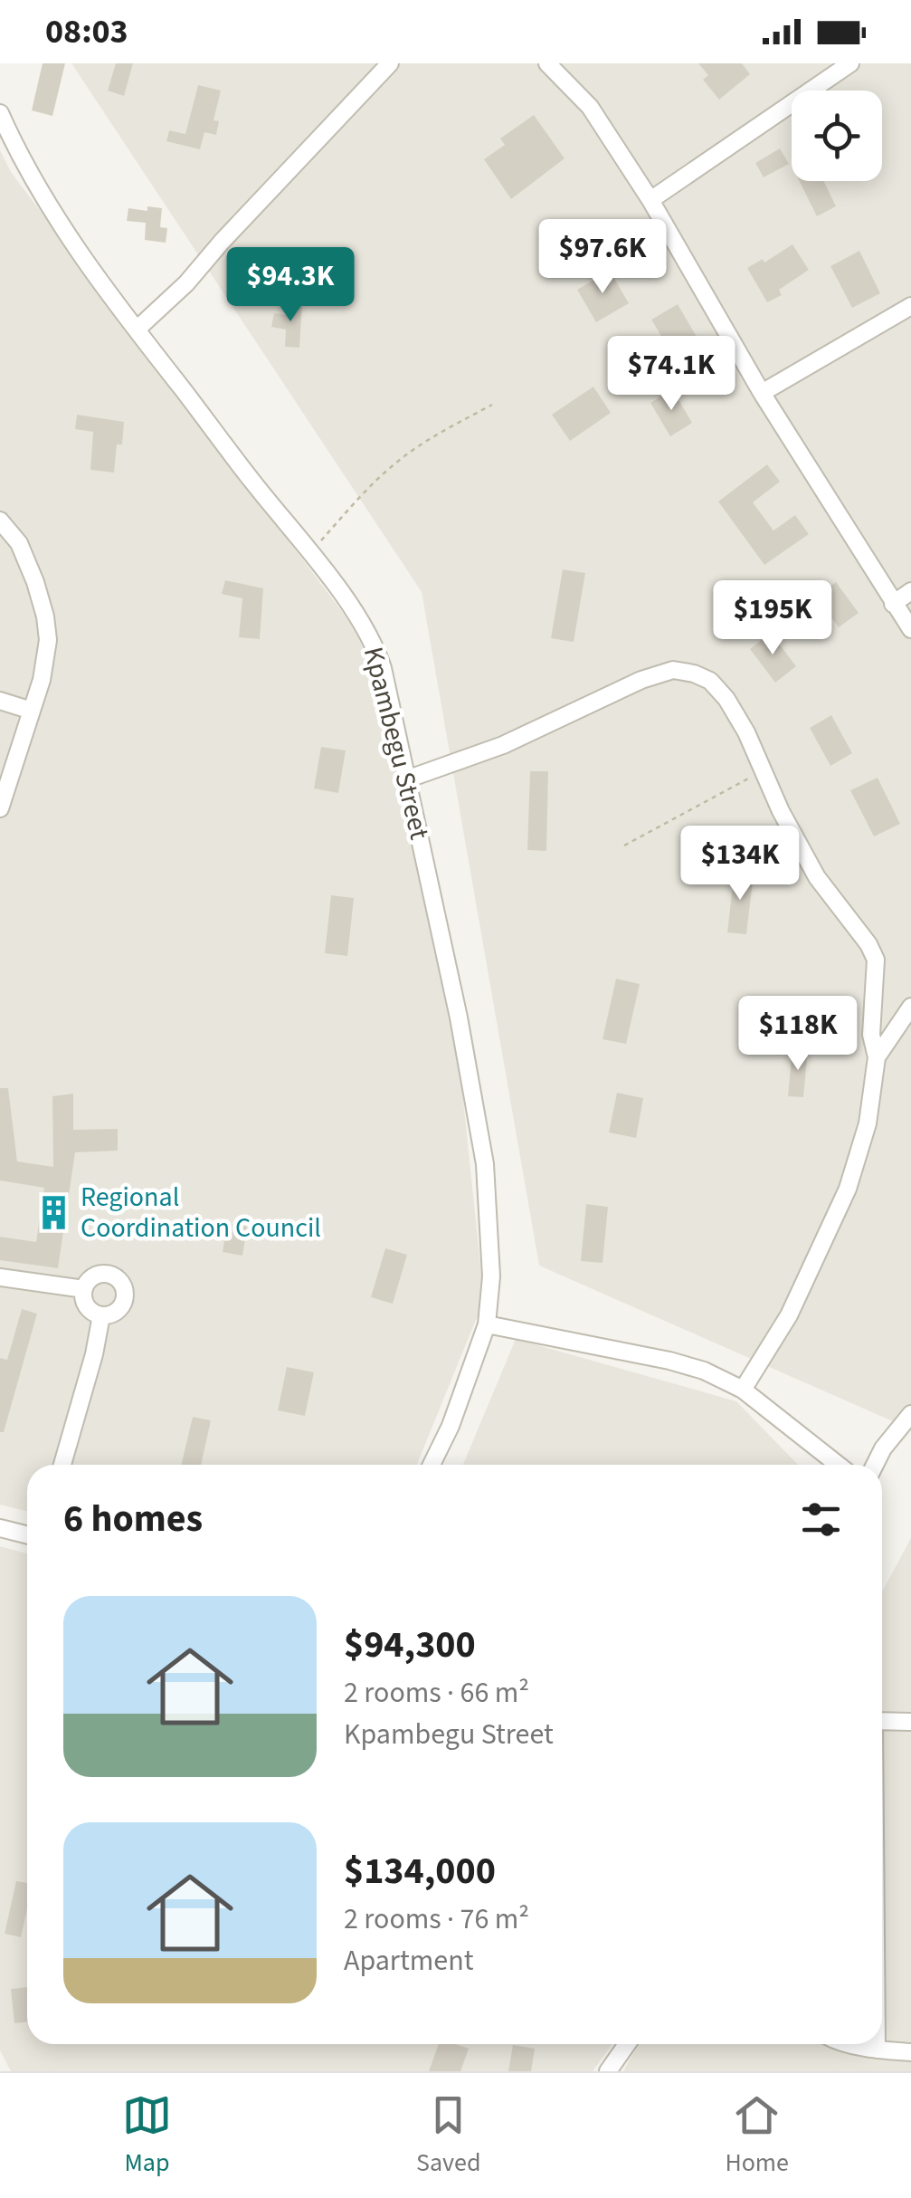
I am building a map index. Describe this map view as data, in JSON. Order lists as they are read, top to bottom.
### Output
{
  "streets": {
    "street": ["Kpambegu Street"]
  },
  "places": {
    "building": ["Regional Coordination Council"]
  },
  "page": {
    "status": "08:03",
    "price": [
      "$97.6K",
      "$94.3K",
      "$74.1K",
      "$195K",
      "$134K",
      "$118K"
    ],
    "heading": "6 homes",
    "list": [
      {
        "name": "$94,300",
        "note": "2 rooms · 66 m² · Kpambegu Street"
      },
      {
        "name": "$134,000",
        "note": "2 rooms · 76 m² · Apartment"
      }
    ],
    "tabs": ["Map", "Saved", "Home"]
  }
}
